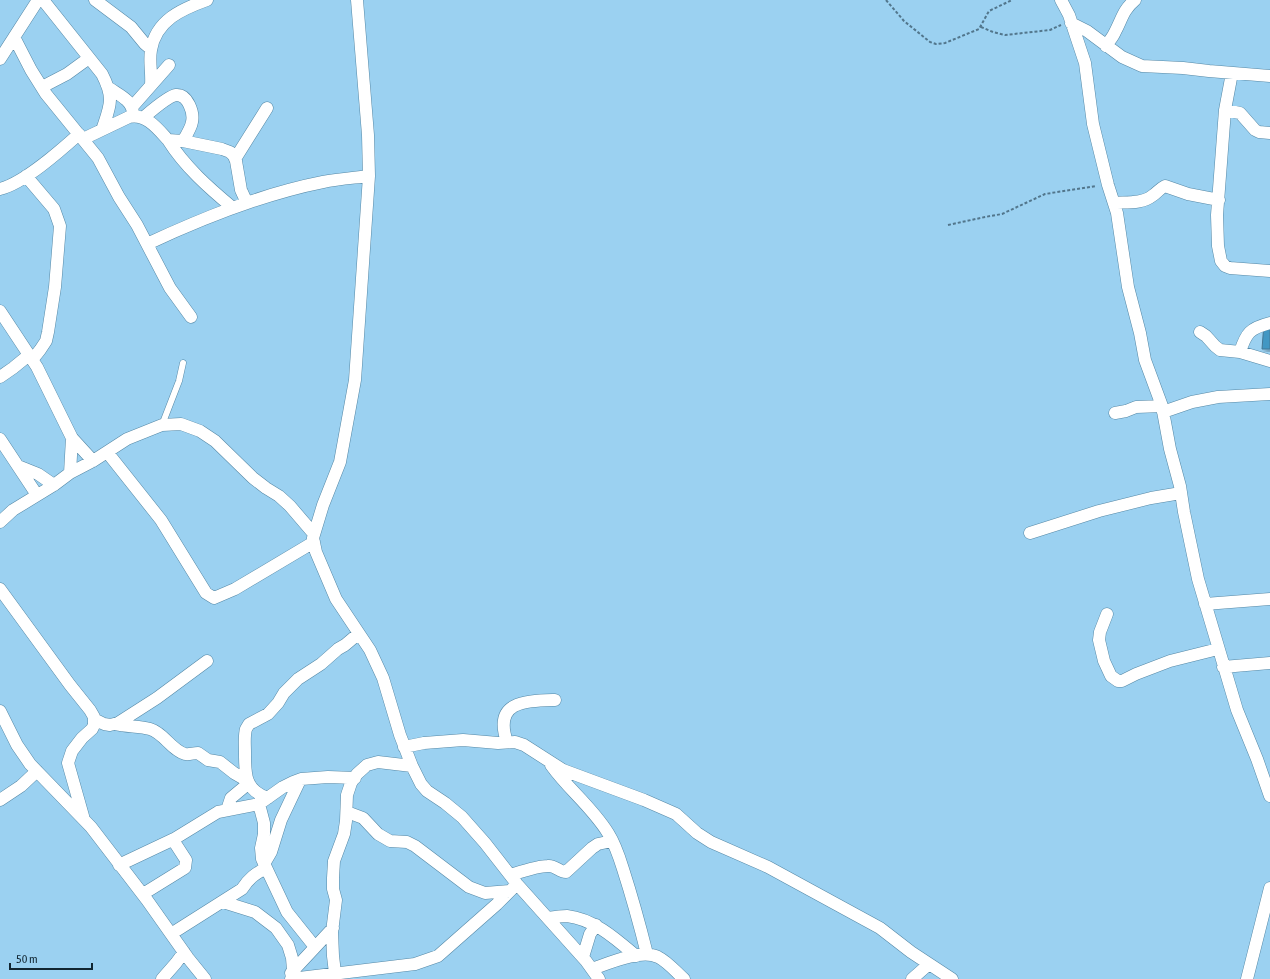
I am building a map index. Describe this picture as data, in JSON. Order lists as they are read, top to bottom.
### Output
{
  "scale_bar": "50 m"
}
